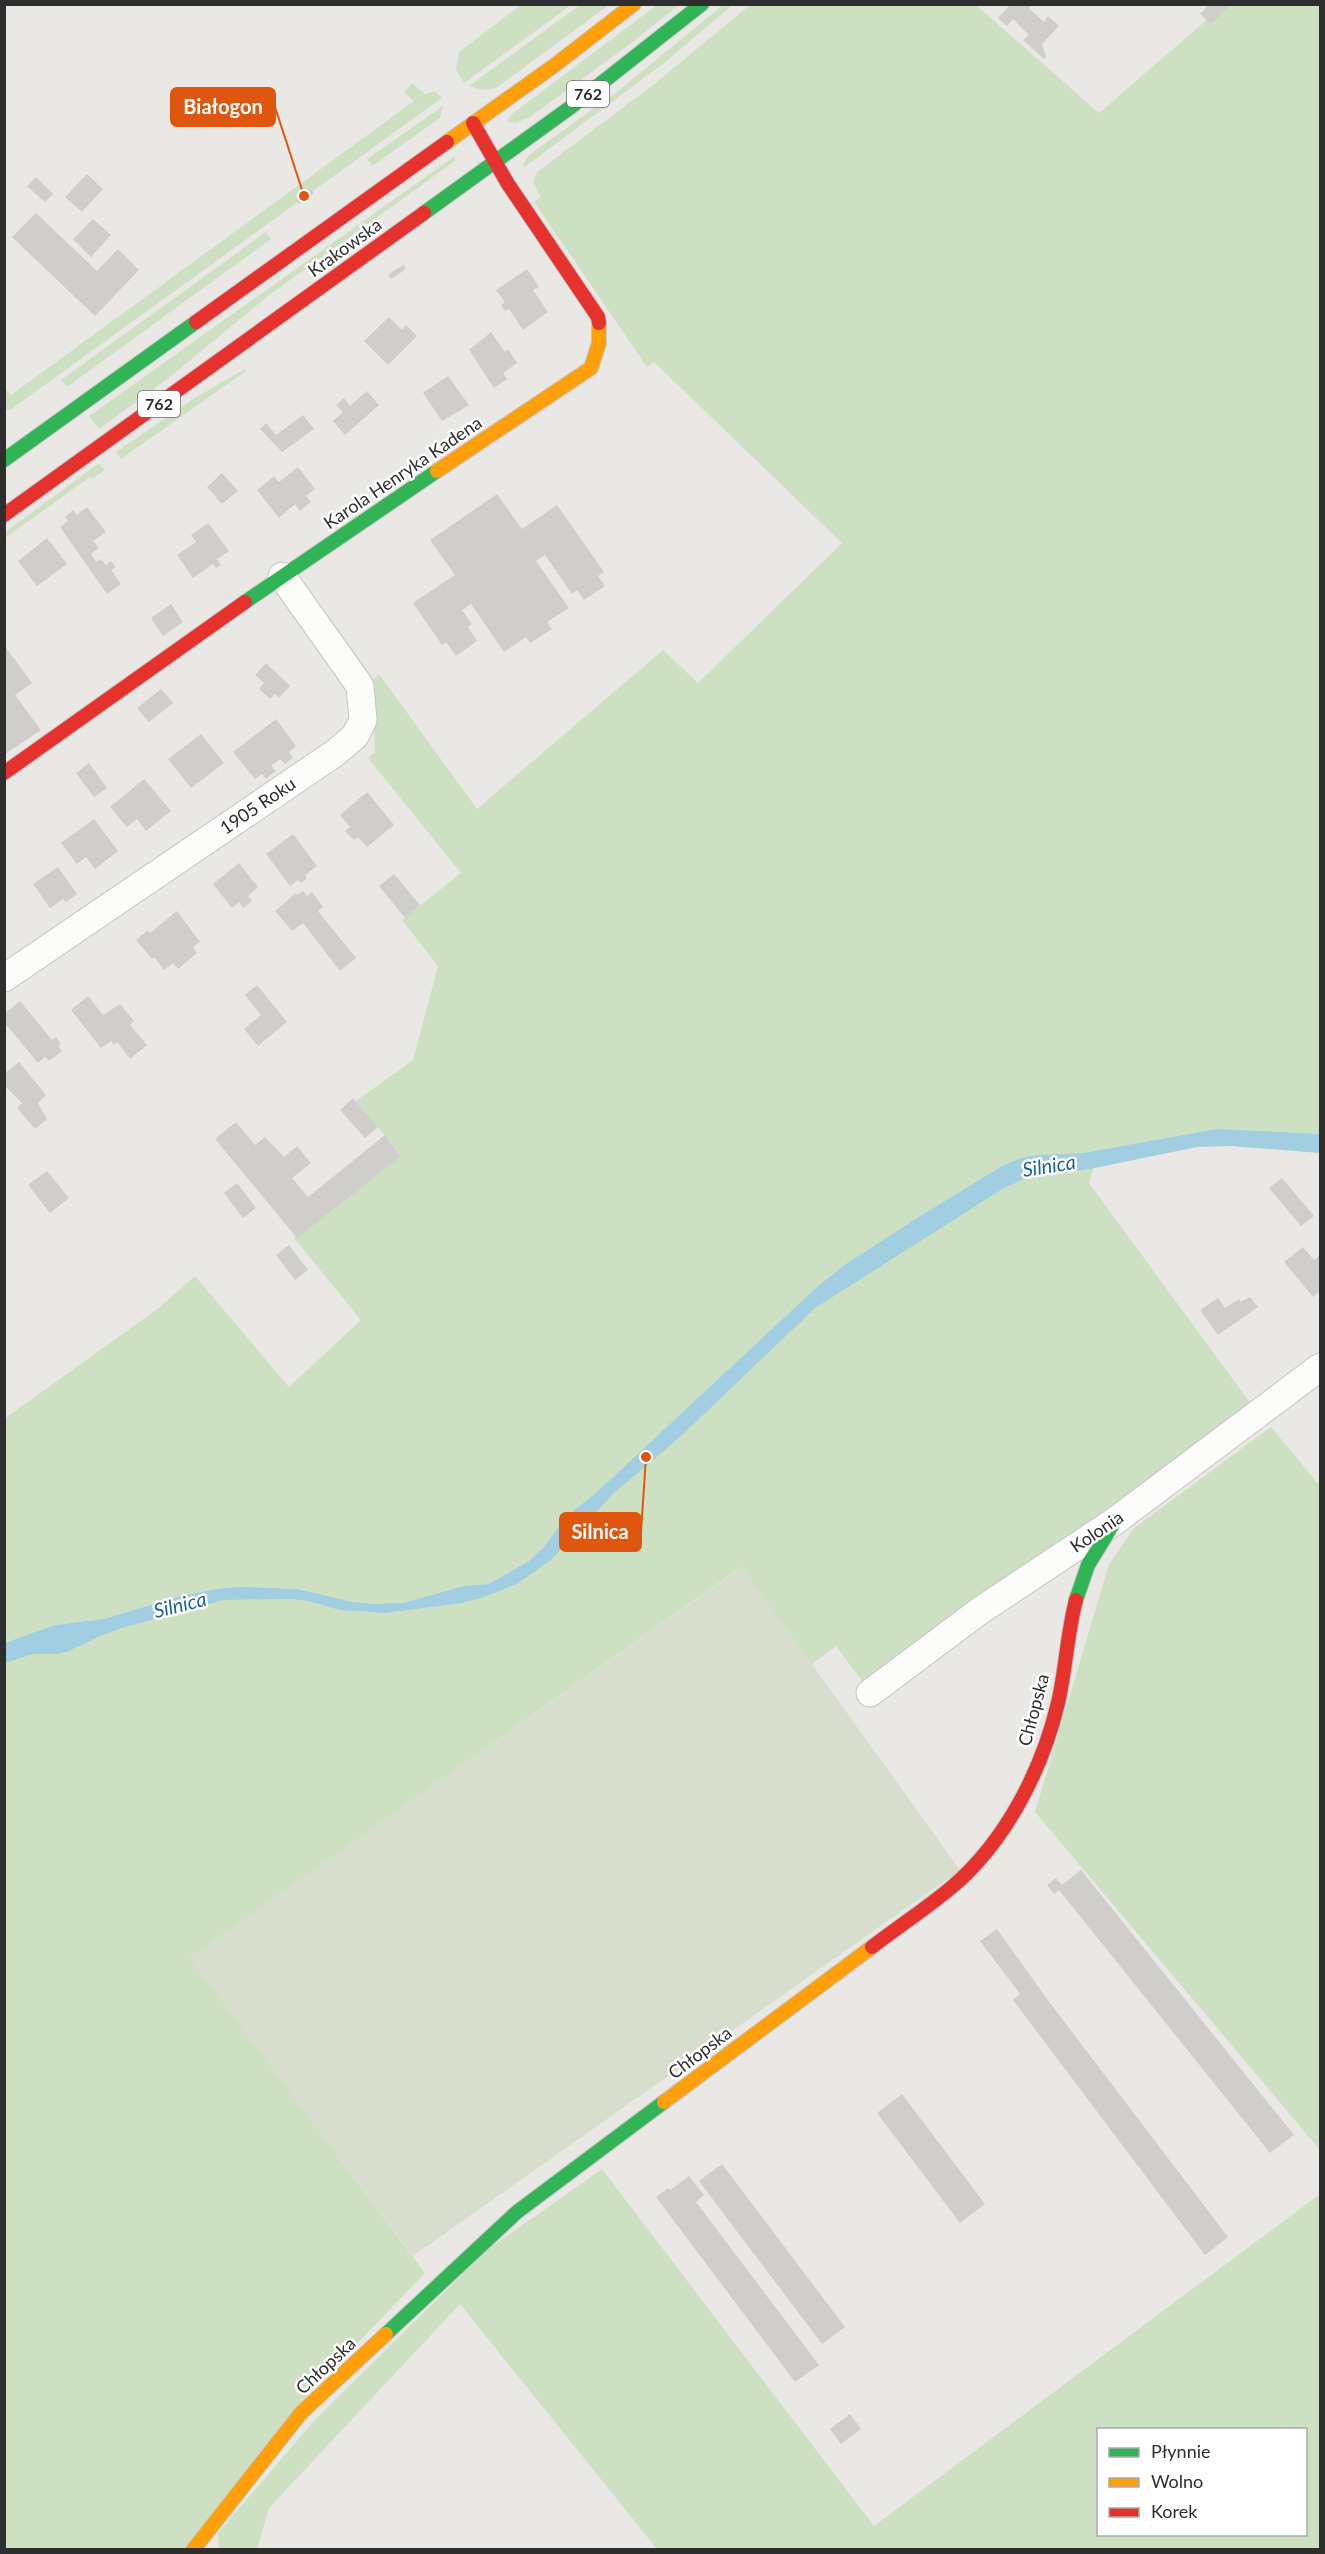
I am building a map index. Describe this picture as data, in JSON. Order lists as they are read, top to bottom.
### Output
{
  "streets": {
    "street": [
      "762",
      "Krakowska",
      "Karola Henryka Kadena",
      "1905 Roku",
      "Kolonia",
      "Chłopska"
    ]
  },
  "crossings": [
    ["Krakowska", "Karola Henryka Kadena"],
    ["Karola Henryka Kadena", "1905 Roku"],
    ["Kolonia", "Chłopska"]
  ],
  "water": ["Silnica"],
  "places": ["Białogon", "Silnica"],
  "legend": ["Płynnie", "Wolno", "Korek"]
}
